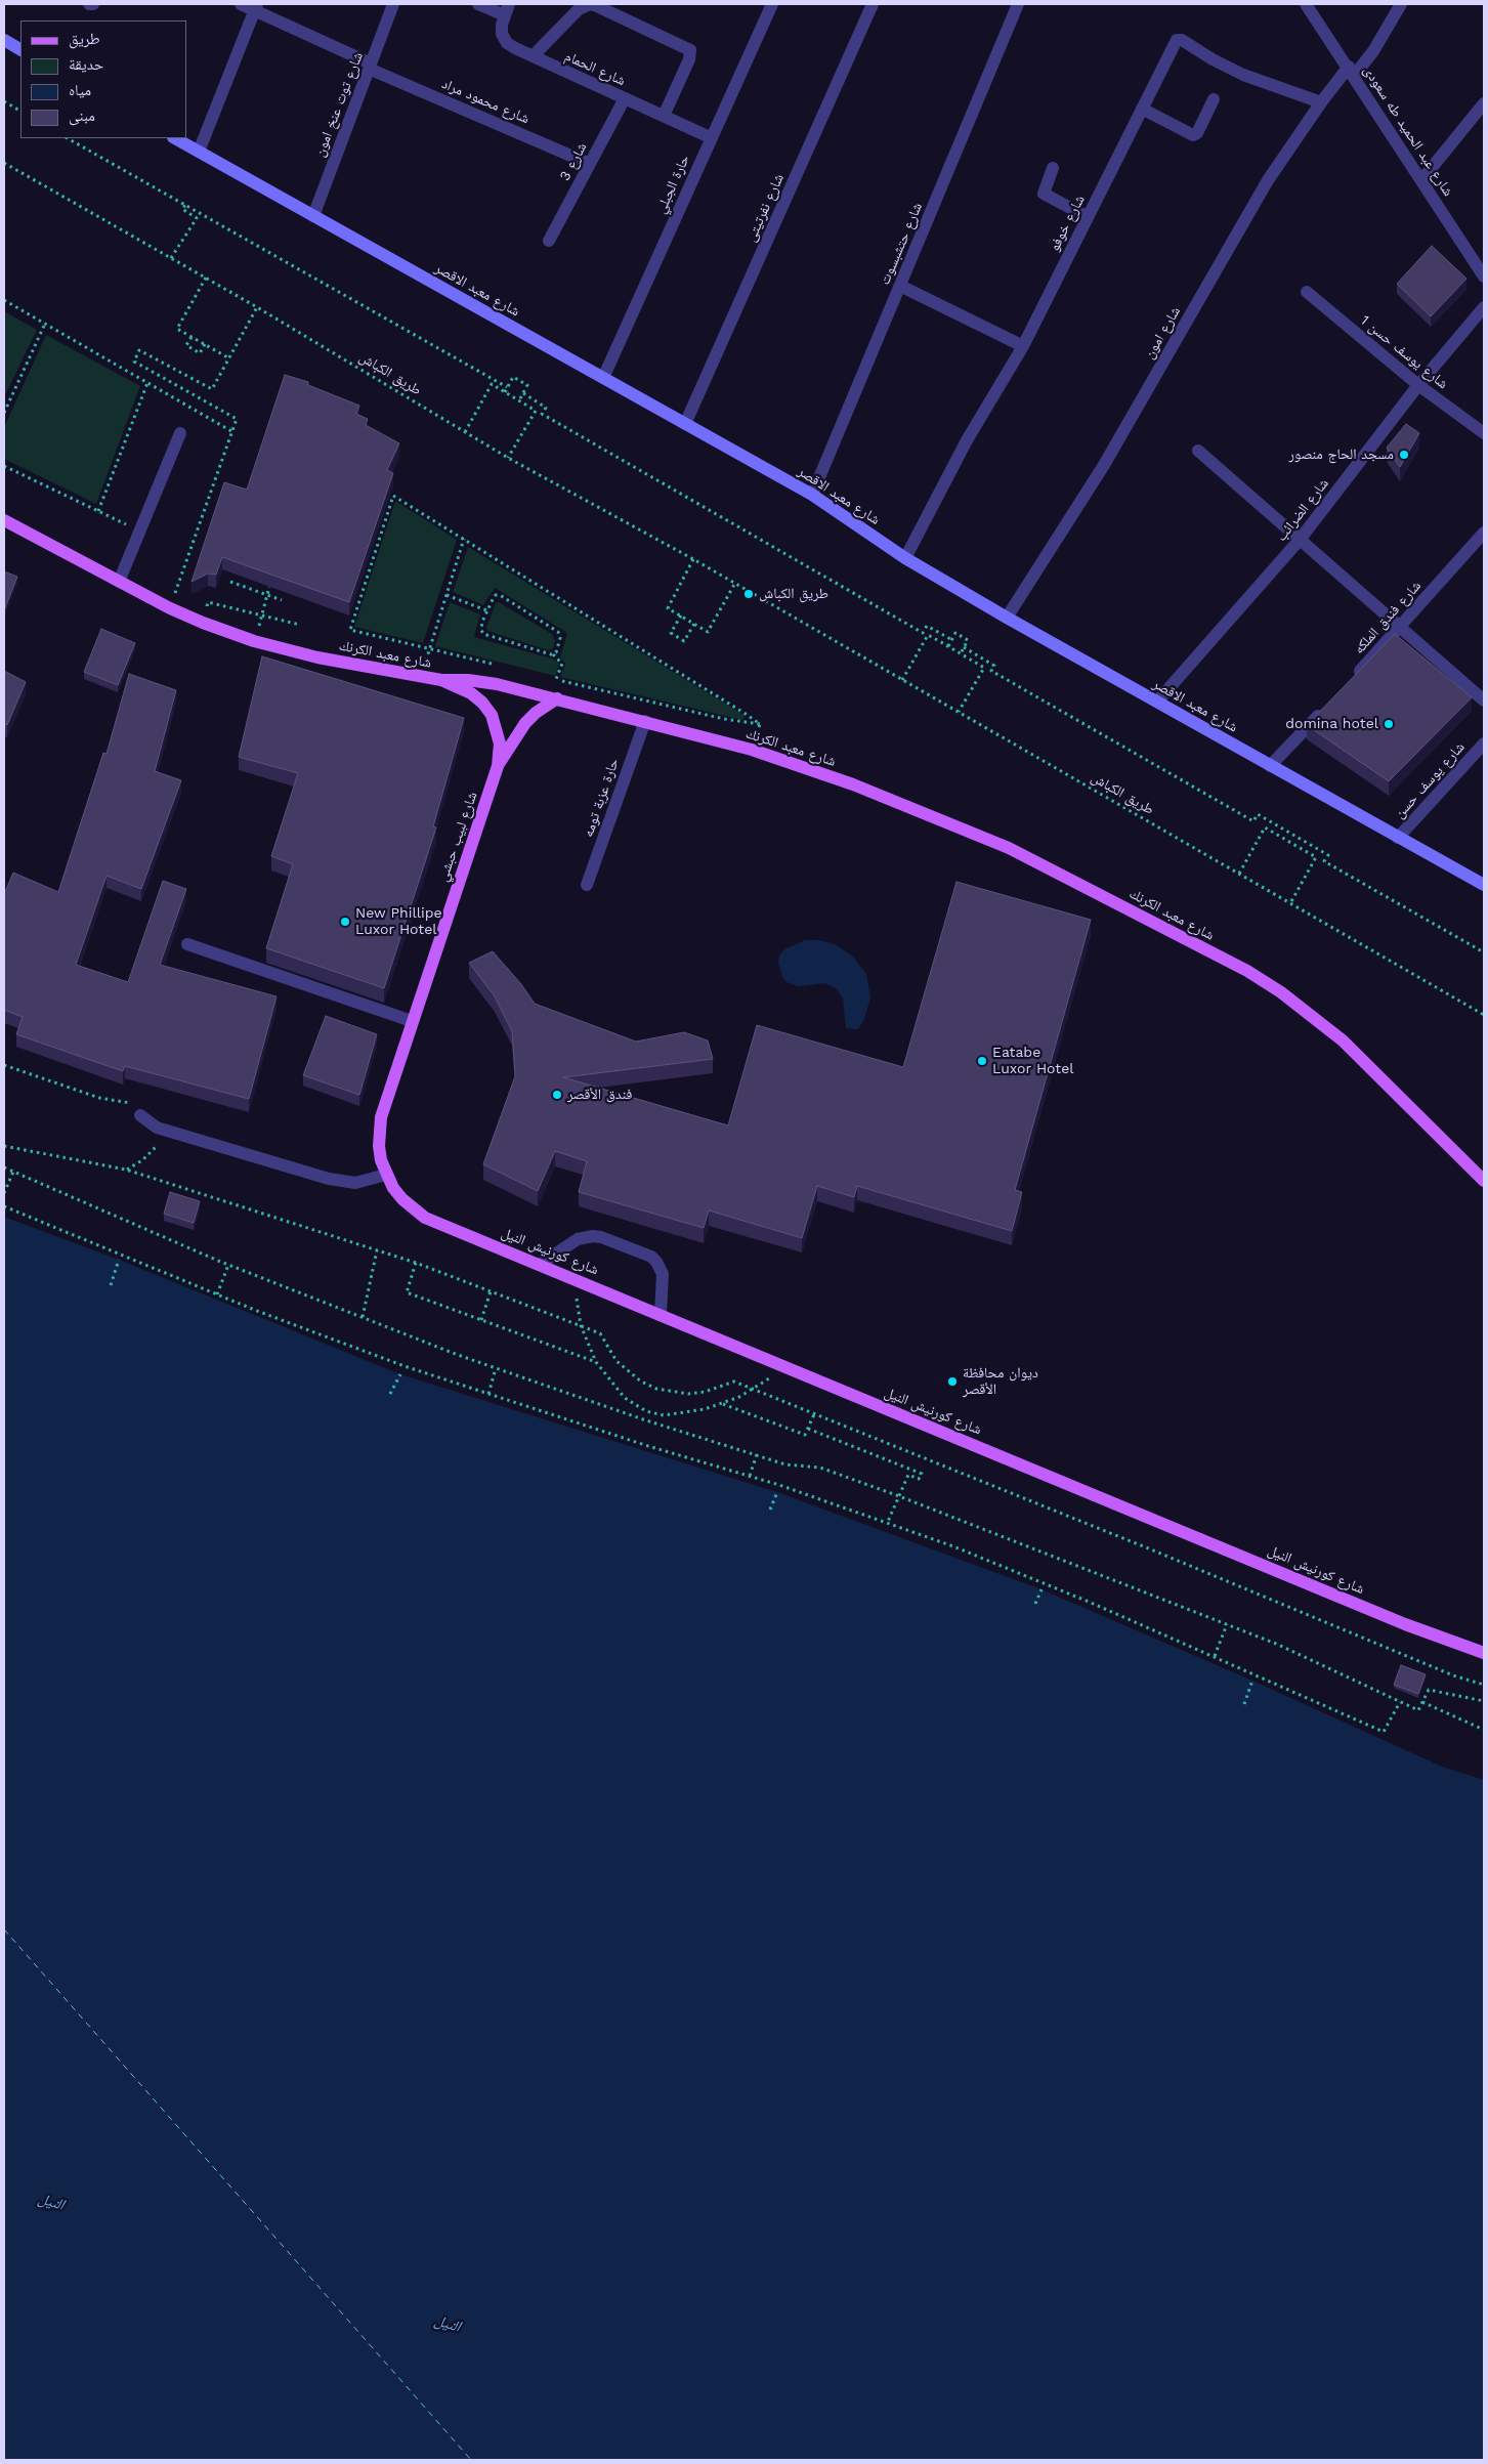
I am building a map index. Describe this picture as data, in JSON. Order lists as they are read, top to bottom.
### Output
{
  "streets": {
    "main road": [
      "شارع معبد الاقصر",
      "شارع معبد الكرنك",
      "شارع لبيب حبشي",
      "شارع كورنيش النيل"
    ],
    "street": [
      "شارع الحمام",
      "شارع محمود مراد",
      "شارع توت عنخ امون",
      "شارع عبد الحميد طه سعودى",
      "شارع 3",
      "حارة الجبلي",
      "شارع نفرتيتى",
      "شارع خوفو",
      "شارع حتشبسوت",
      "شارع امون",
      "شارع يوسف حسن 1",
      "شارع الضرائب",
      "شارع فندق الملكه",
      "شارع يوسف حسن",
      "حارة عزبة تومه"
    ],
    "path": ["طريق الكباش"]
  },
  "crossings": [
    ["شارع الحمام", "شارع 3"],
    ["شارع الحمام", "حارة الجبلي"],
    ["شارع محمود مراد", "شارع توت عنخ امون"],
    ["شارع محمود مراد", "شارع 3"],
    ["شارع توت عنخ امون", "شارع معبد الاقصر"],
    ["شارع عبد الحميد طه سعودى", "شارع امون"],
    ["حارة الجبلي", "شارع معبد الاقصر"],
    ["شارع نفرتيتى", "شارع معبد الاقصر"],
    ["شارع خوفو", "شارع معبد الاقصر"],
    ["شارع خوفو", "شارع امون"],
    ["شارع حتشبسوت", "شارع معبد الاقصر"],
    ["شارع معبد الاقصر", "شارع امون"],
    ["شارع معبد الاقصر", "شارع الضرائب"],
    ["شارع معبد الاقصر", "شارع يوسف حسن"],
    ["شارع يوسف حسن 1", "شارع الضرائب"],
    ["شارع معبد الكرنك", "حارة عزبة تومه"],
    ["شارع معبد الكرنك", "شارع لبيب حبشي"],
    ["شارع لبيب حبشي", "شارع كورنيش النيل"]
  ],
  "water": ["النيل"],
  "places": [
    "مسجد الحاج منصور",
    "طريق الكباش",
    "domina hotel",
    "New Phillipe Luxor Hotel",
    "Eatabe Luxor Hotel",
    "فندق الأقصر",
    "ديوان محافظة الأقصر"
  ],
  "legend": [
    "طريق",
    "حديقة",
    "مياه",
    "مبنى"
  ]
}
